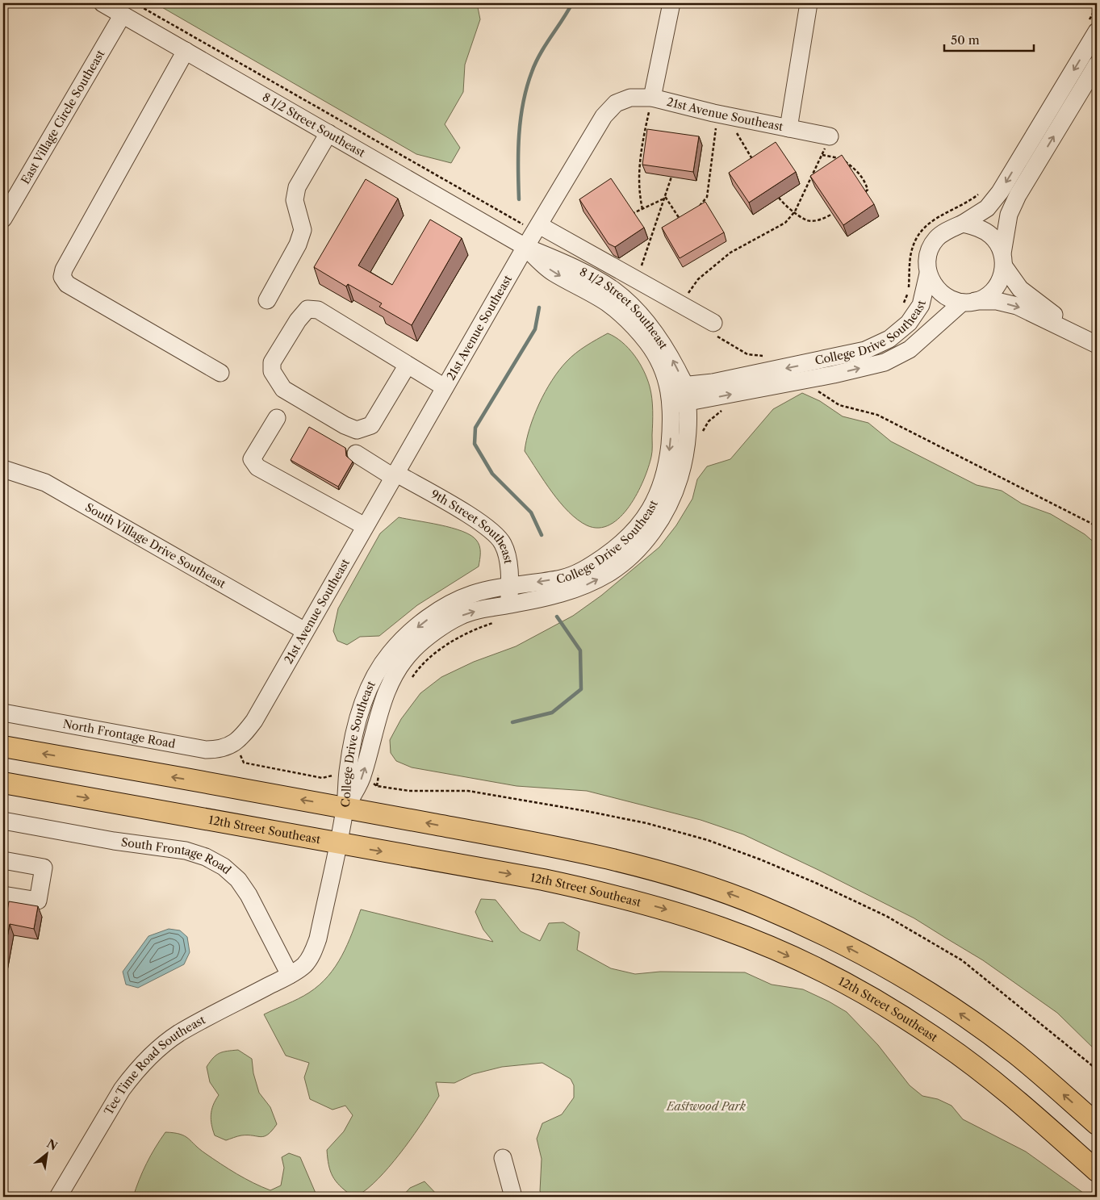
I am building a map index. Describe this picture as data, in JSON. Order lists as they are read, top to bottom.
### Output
{
  "streets": {
    "main road": ["12th Street Southeast"],
    "street": [
      "21st Avenue Southeast",
      "East Village Circle Southeast",
      "8 1/2 Street Southeast",
      "College Drive Southeast",
      "9th Street Southeast",
      "South Village Drive Southeast",
      "North Frontage Road",
      "South Frontage Road",
      "Tee Time Road Southeast"
    ]
  },
  "crossings": [
    ["21st Avenue Southeast", "8 1/2 Street Southeast"],
    ["21st Avenue Southeast", "9th Street Southeast"],
    ["21st Avenue Southeast", "South Village Drive Southeast"],
    ["21st Avenue Southeast", "North Frontage Road"],
    ["East Village Circle Southeast", "8 1/2 Street Southeast"],
    ["8 1/2 Street Southeast", "College Drive Southeast"],
    ["College Drive Southeast", "9th Street Southeast"],
    ["12th Street Southeast", "Tee Time Road Southeast"],
    ["South Frontage Road", "Tee Time Road Southeast"]
  ],
  "parks": ["Eastwood Park"],
  "scale_bar": "50 m",
  "north": "top right"
}
